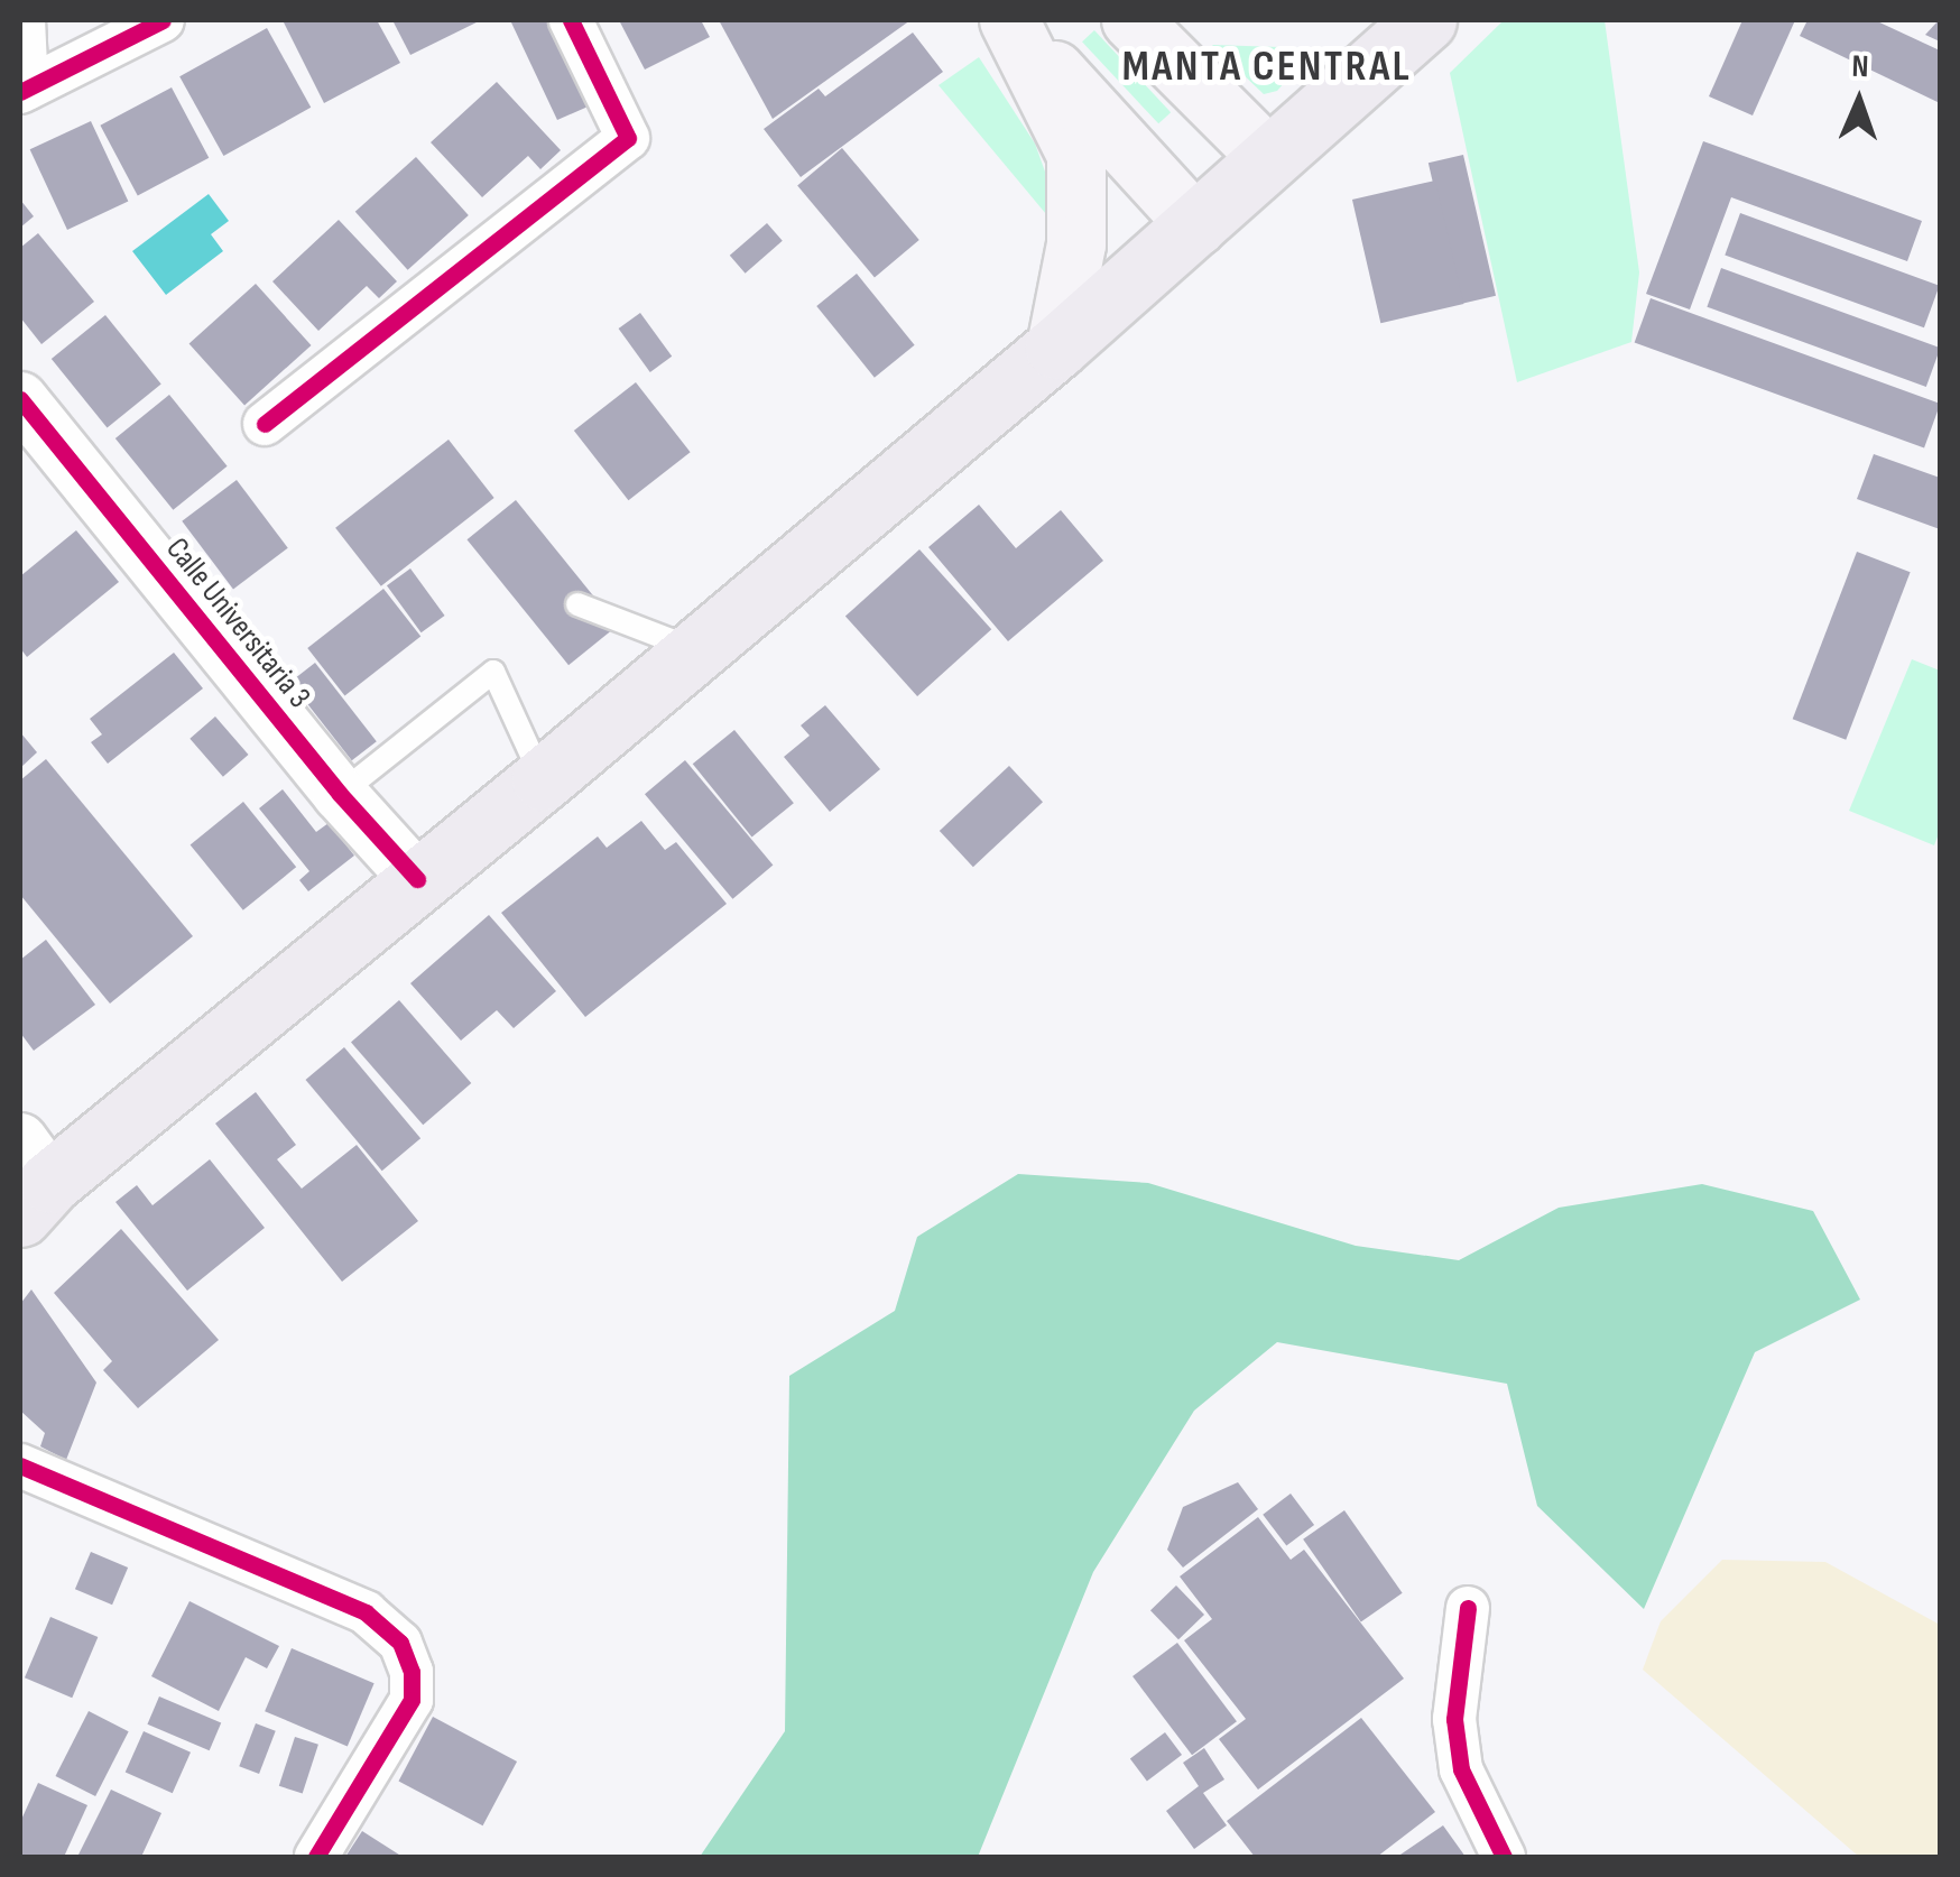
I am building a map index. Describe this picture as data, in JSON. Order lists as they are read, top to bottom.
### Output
{
  "streets": {
    "street": ["Calle Universitaria 3"]
  },
  "districts": ["MANTA CENTRAL"],
  "north": "top"
}
